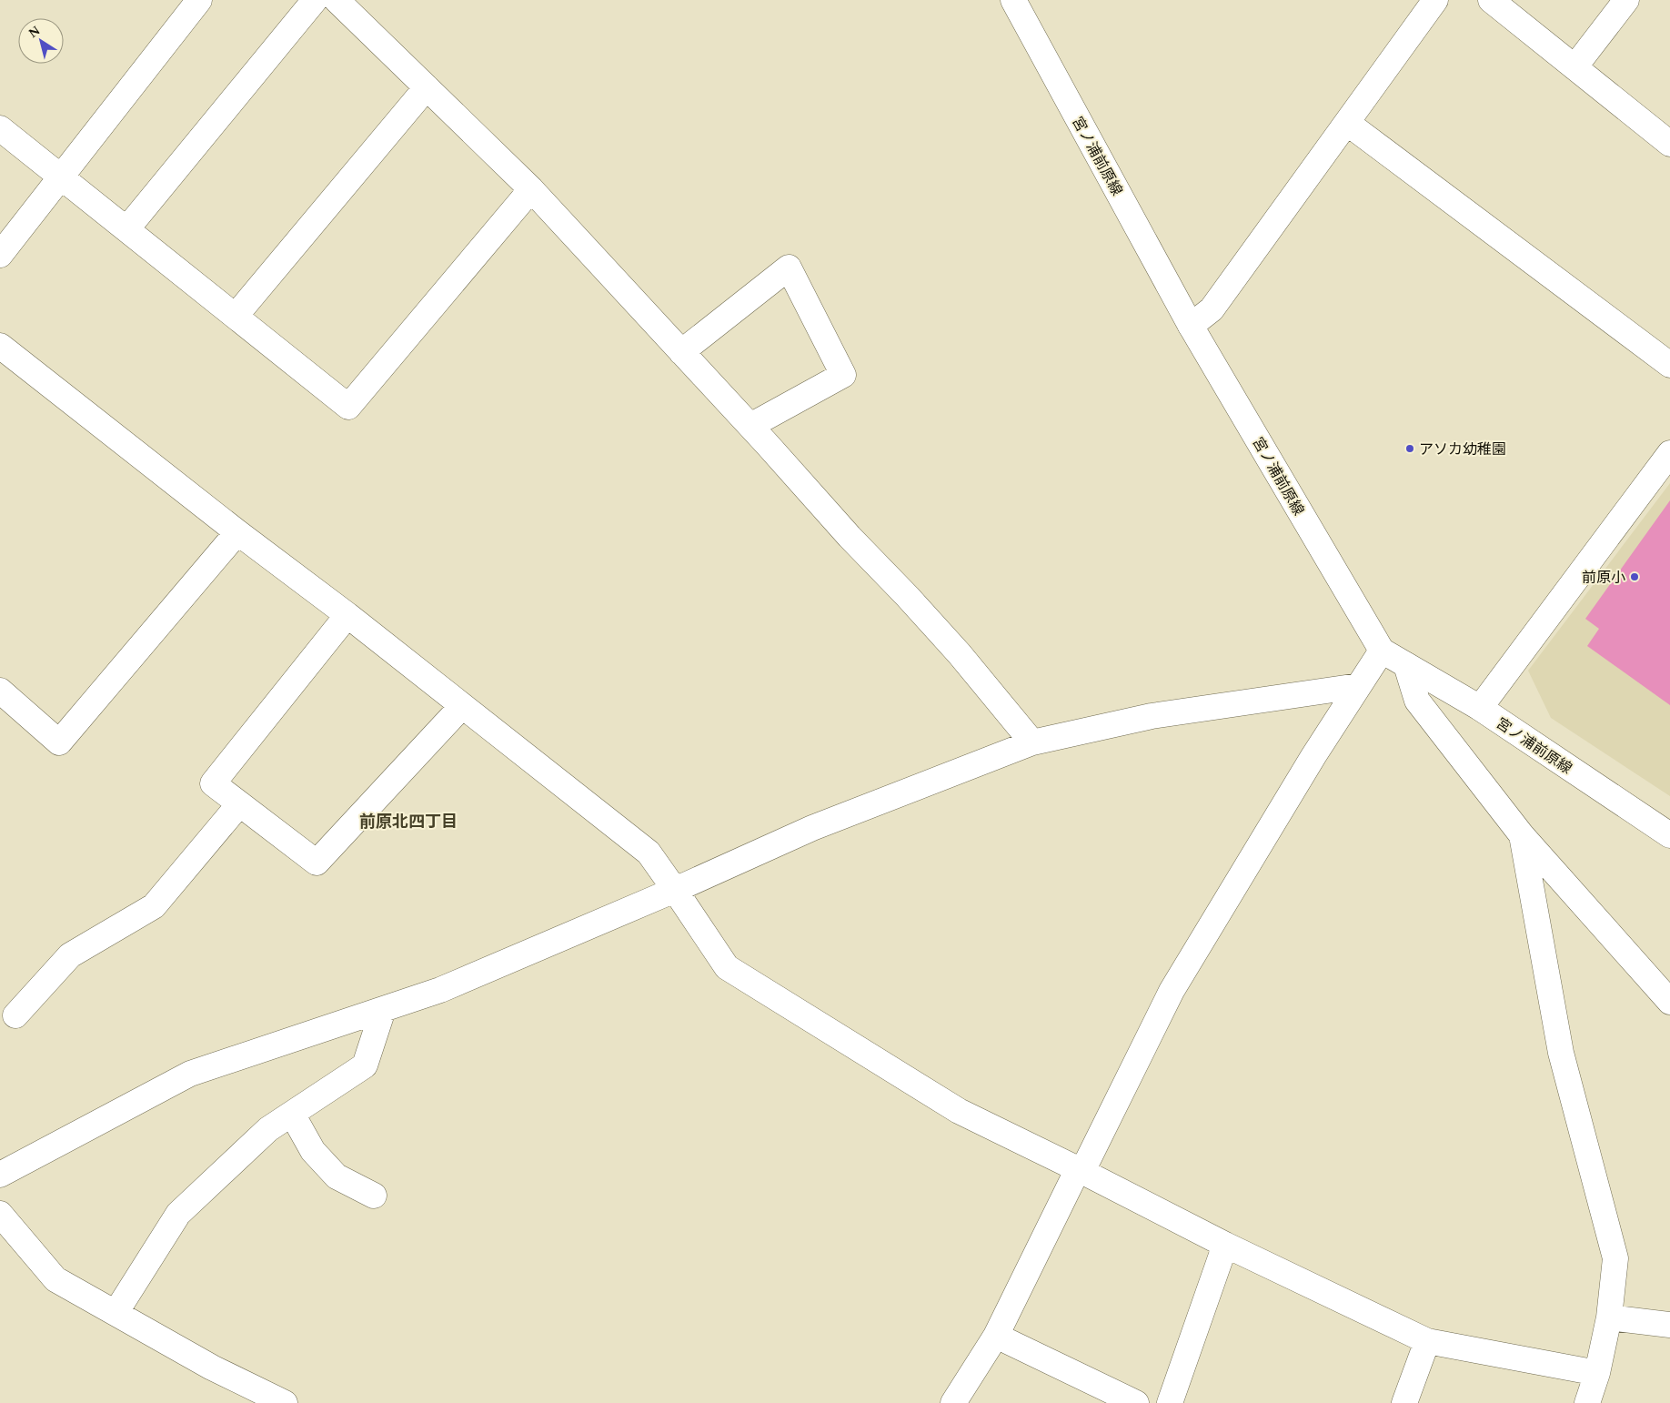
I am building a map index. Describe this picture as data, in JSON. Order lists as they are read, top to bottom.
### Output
{
  "streets": {
    "street": ["宮ノ浦前原線"]
  },
  "districts": ["前原北四丁目"],
  "places": ["アソカ幼稚園", "前原小"],
  "north": "top left"
}
